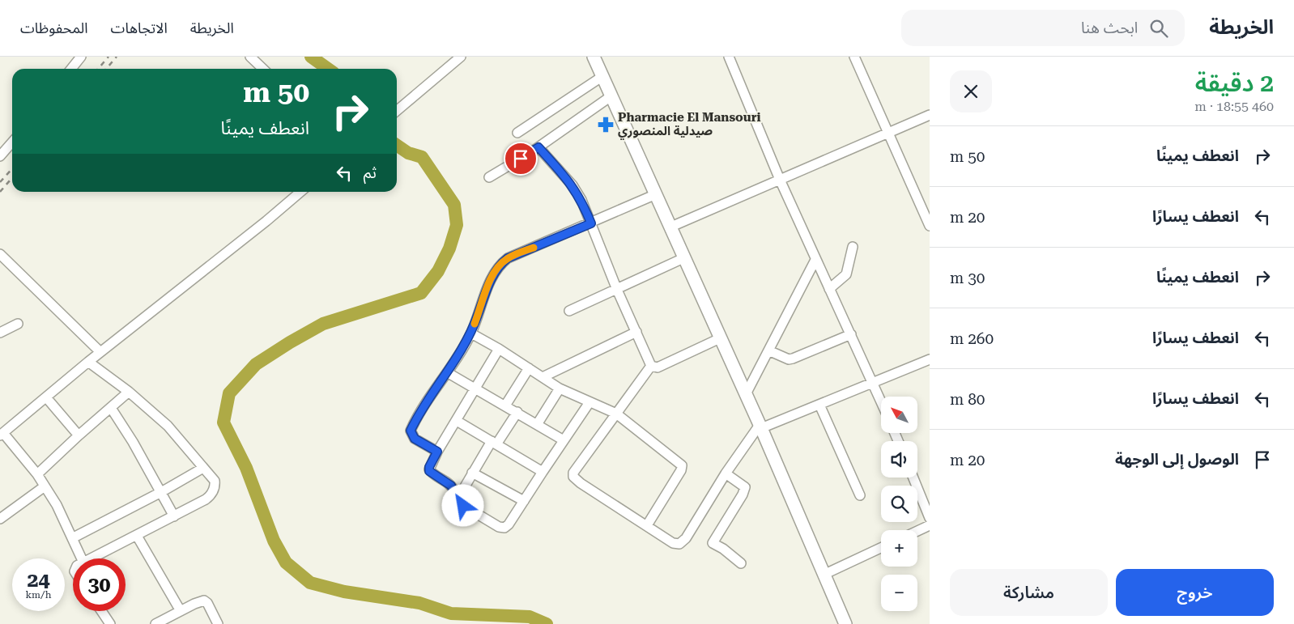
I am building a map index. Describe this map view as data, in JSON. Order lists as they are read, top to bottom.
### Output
{
  "places": {
    "pharmacy": ["Pharmacie El Mansouri صيدلية المنصوري"]
  },
  "north": "top left",
  "page": {
    "header": "الخريطة",
    "search": "ابحث هنا",
    "nav": ["الخريطة", "الاتجاهات", "المحفوظات"],
    "heading": ["2 دقيقة", "460 m · 18:55"],
    "turn": ["50 m", "انعطف يمينًا"],
    "list": [
      {
        "name": "انعطف يمينًا",
        "value": "50 m"
      },
      {
        "name": "انعطف يسارًا",
        "value": "20 m"
      },
      {
        "name": "انعطف يمينًا",
        "value": "30 m"
      },
      {
        "name": "انعطف يسارًا",
        "value": "260 m"
      },
      {
        "name": "انعطف يسارًا",
        "value": "80 m"
      },
      {
        "name": "الوصول إلى الوجهة",
        "value": "20 m"
      }
    ],
    "then": "ثم",
    "map_buttons": ["+", "−"],
    "speed": "24 km/h",
    "limit": "30",
    "buttons": ["خروج", "مشاركة"]
  }
}
